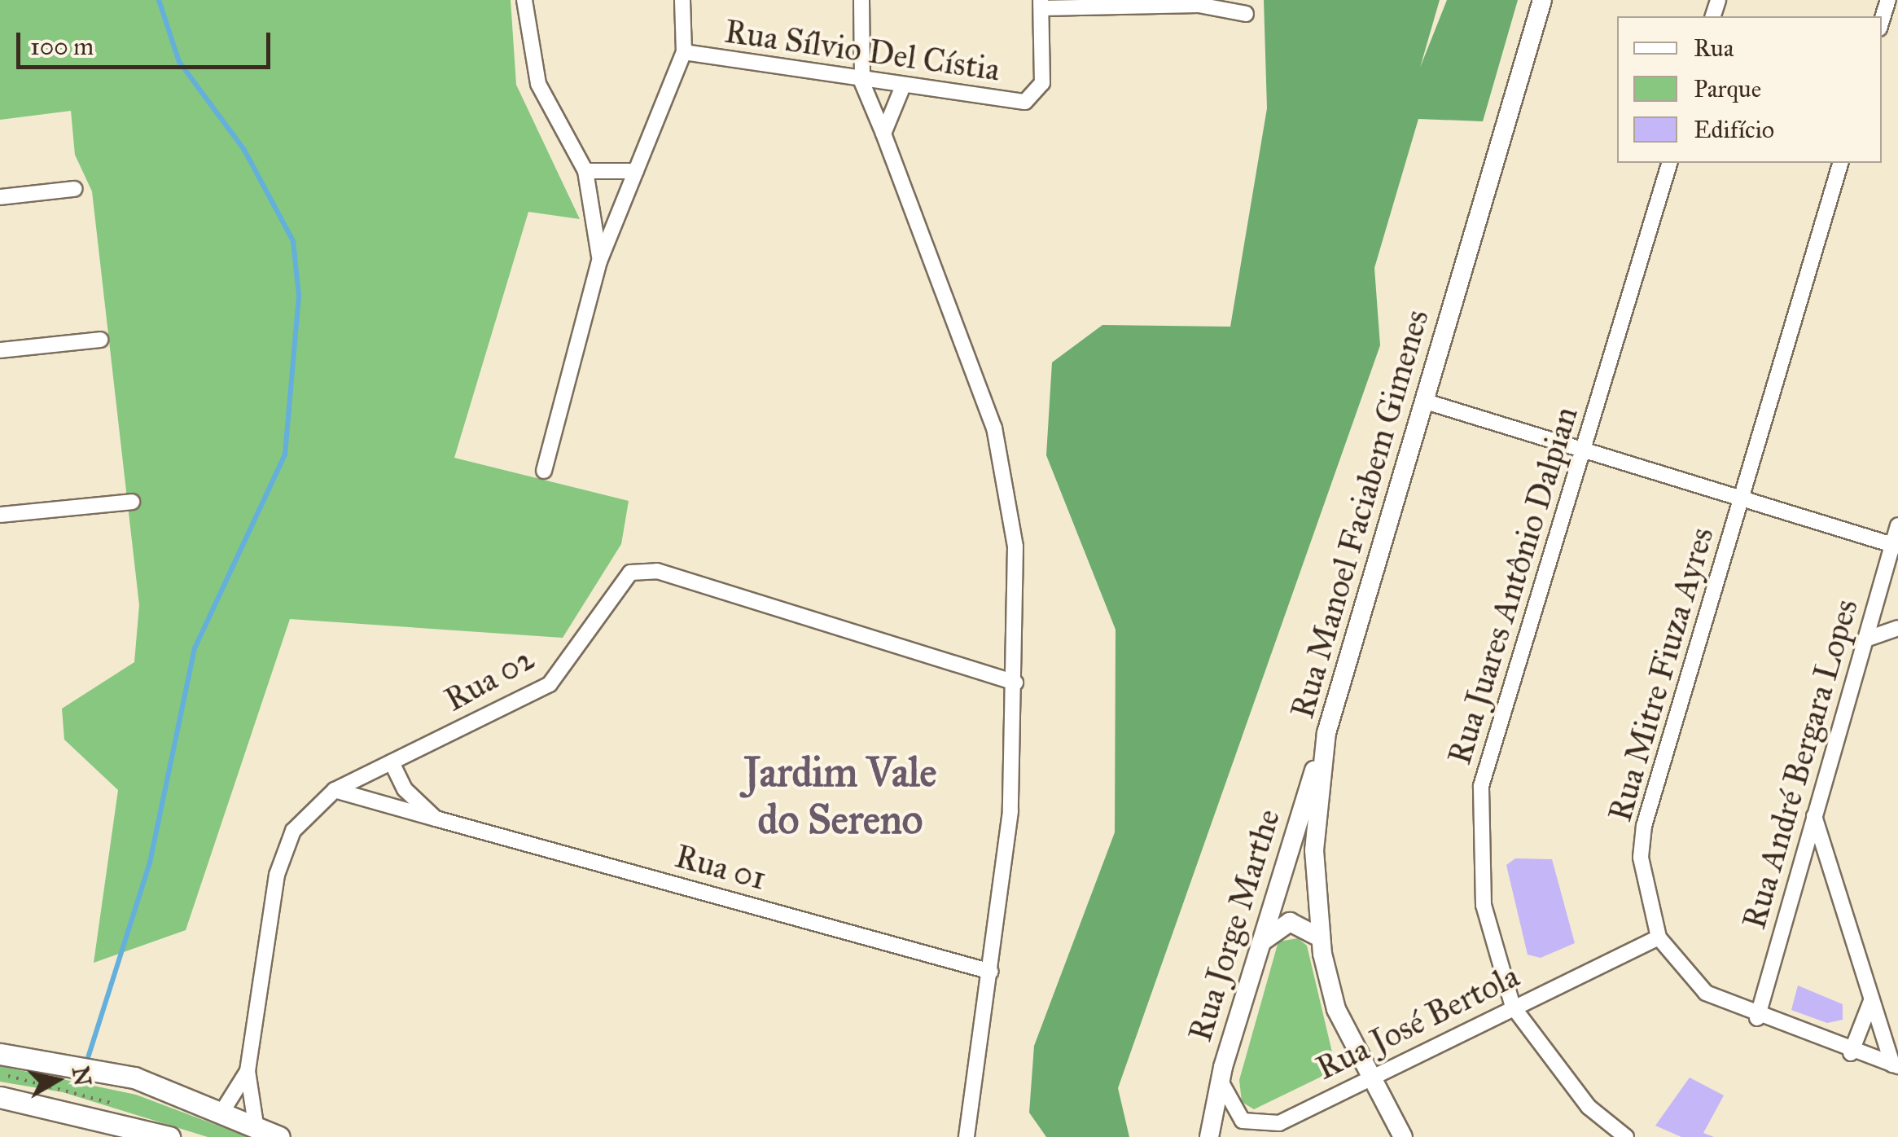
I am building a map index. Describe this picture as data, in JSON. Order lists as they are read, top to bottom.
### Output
{
  "streets": {
    "street": [
      "Rua Sílvio Del Cístia",
      "Rua Manoel Faciabem Gimenes",
      "Rua Juares Antônio Dalpian",
      "Rua Mitre Fiuza Ayres",
      "Rua 02",
      "Rua André Bergara Lopes",
      "Rua 01",
      "Rua Jorge Marthe",
      "Rua José Bertola"
    ]
  },
  "crossings": [
    ["Rua Manoel Faciabem Gimenes", "Rua Jorge Marthe"],
    ["Rua Manoel Faciabem Gimenes", "Rua José Bertola"],
    ["Rua Juares Antônio Dalpian", "Rua José Bertola"],
    ["Rua Mitre Fiuza Ayres", "Rua André Bergara Lopes"],
    ["Rua Mitre Fiuza Ayres", "Rua José Bertola"],
    ["Rua 02", "Rua 01"],
    ["Rua Jorge Marthe", "Rua José Bertola"]
  ],
  "districts": ["Jardim Vale do Sereno"],
  "legend": ["Rua", "Parque", "Edifício"],
  "scale_bar": "100 m",
  "north": "right"
}
